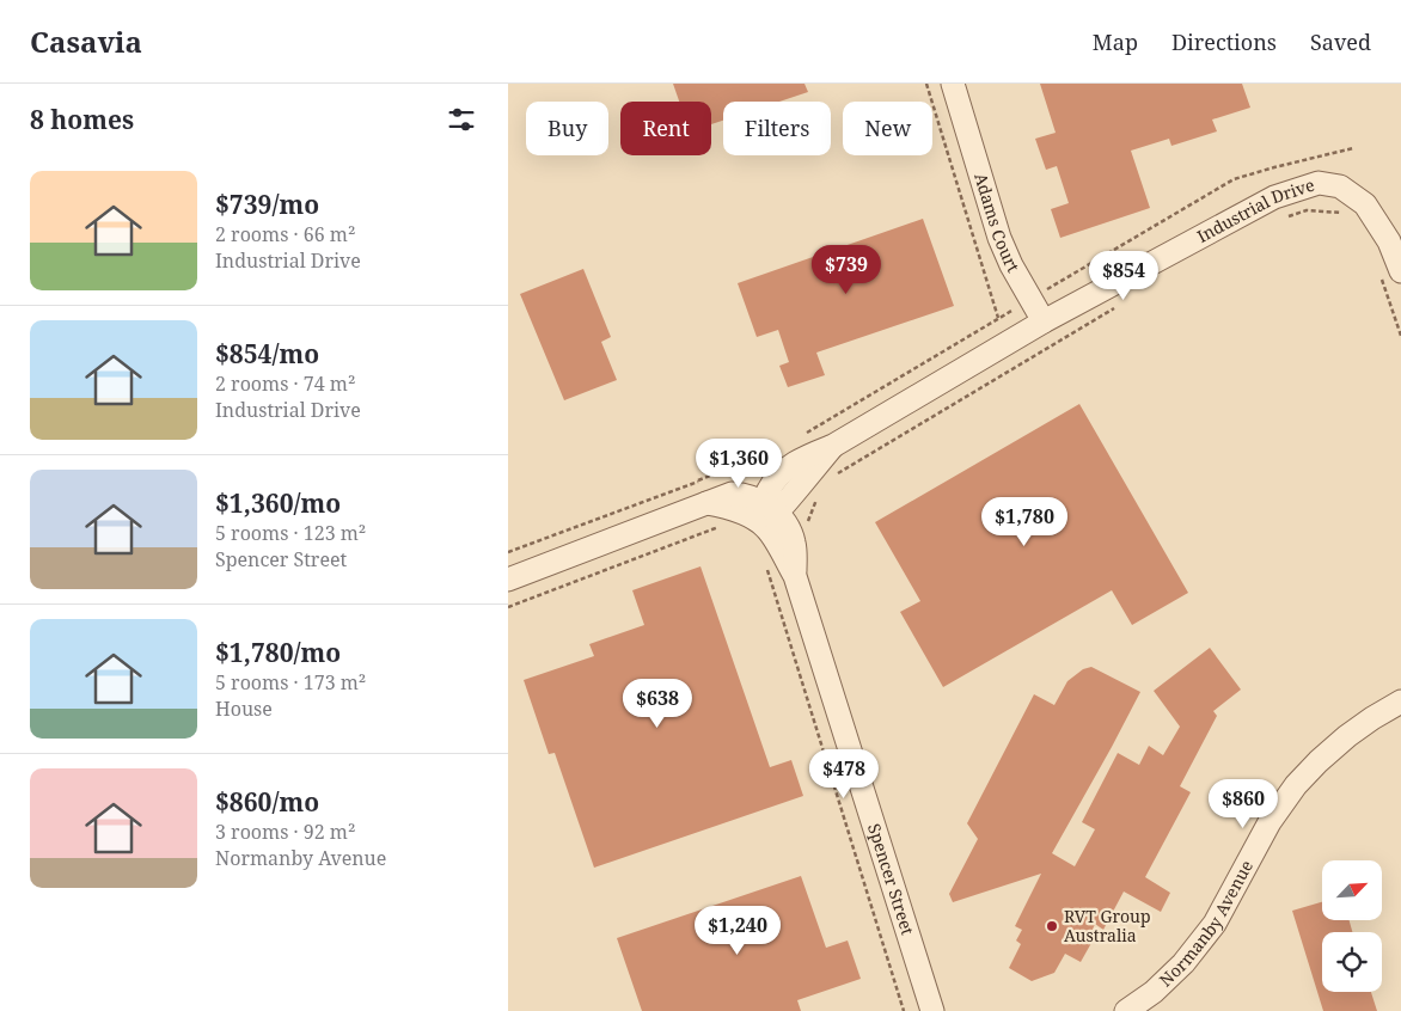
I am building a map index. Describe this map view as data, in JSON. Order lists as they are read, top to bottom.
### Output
{
  "streets": {
    "street": [
      "Industrial Drive",
      "Adams Court",
      "Spencer Street",
      "Normanby Avenue"
    ]
  },
  "crossings": [
    ["Industrial Drive", "Adams Court"],
    ["Industrial Drive", "Spencer Street"]
  ],
  "places": ["RVT Group Australia"],
  "north": "top right",
  "page": {
    "header": "Casavia",
    "nav": ["Map", "Directions", "Saved"],
    "heading": "8 homes",
    "chip": [
      "Buy",
      "Rent",
      "Filters",
      "New"
    ],
    "list": [
      {
        "name": "$739/mo",
        "note": "2 rooms · 66 m² · Industrial Drive"
      },
      {
        "name": "$854/mo",
        "note": "2 rooms · 74 m² · Industrial Drive"
      },
      {
        "name": "$1,360/mo",
        "note": "5 rooms · 123 m² · Spencer Street"
      },
      {
        "name": "$1,780/mo",
        "note": "5 rooms · 173 m² · House"
      },
      {
        "name": "$860/mo",
        "note": "3 rooms · 92 m² · Normanby Avenue"
      }
    ],
    "price": [
      "$739",
      "$854",
      "$1,360",
      "$1,780",
      "$638",
      "$478",
      "$860",
      "$1,240"
    ]
  }
}
